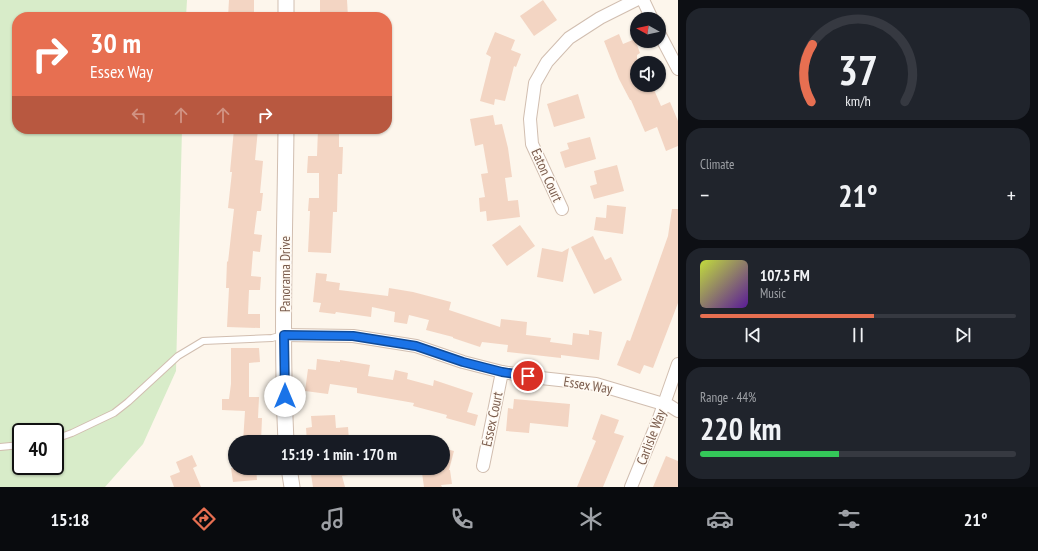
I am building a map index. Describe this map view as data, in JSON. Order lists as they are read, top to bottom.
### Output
{
  "streets": {
    "street": [
      "Eaton Court",
      "Panorama Drive",
      "Essex Way",
      "Essex Court",
      "Carlisle Way"
    ]
  },
  "crossings": [
    ["Panorama Drive", "Essex Way"],
    ["Essex Way", "Essex Court"],
    ["Essex Way", "Carlisle Way"]
  ],
  "north": "left",
  "page": {
    "turn": ["30 m", "Essex Way"],
    "tile": [
      "Climate",
      ["Range · 44%", "220 km"]
    ],
    "heat": ["−", "21°", "+"],
    "song": ["107.5 FM", "Music"],
    "limit": "40",
    "trip": "15:19 · 1 min · 170 m",
    "tabs": ["15:18", "21°"],
    "gauge": ["37", "km/h"]
  }
}
